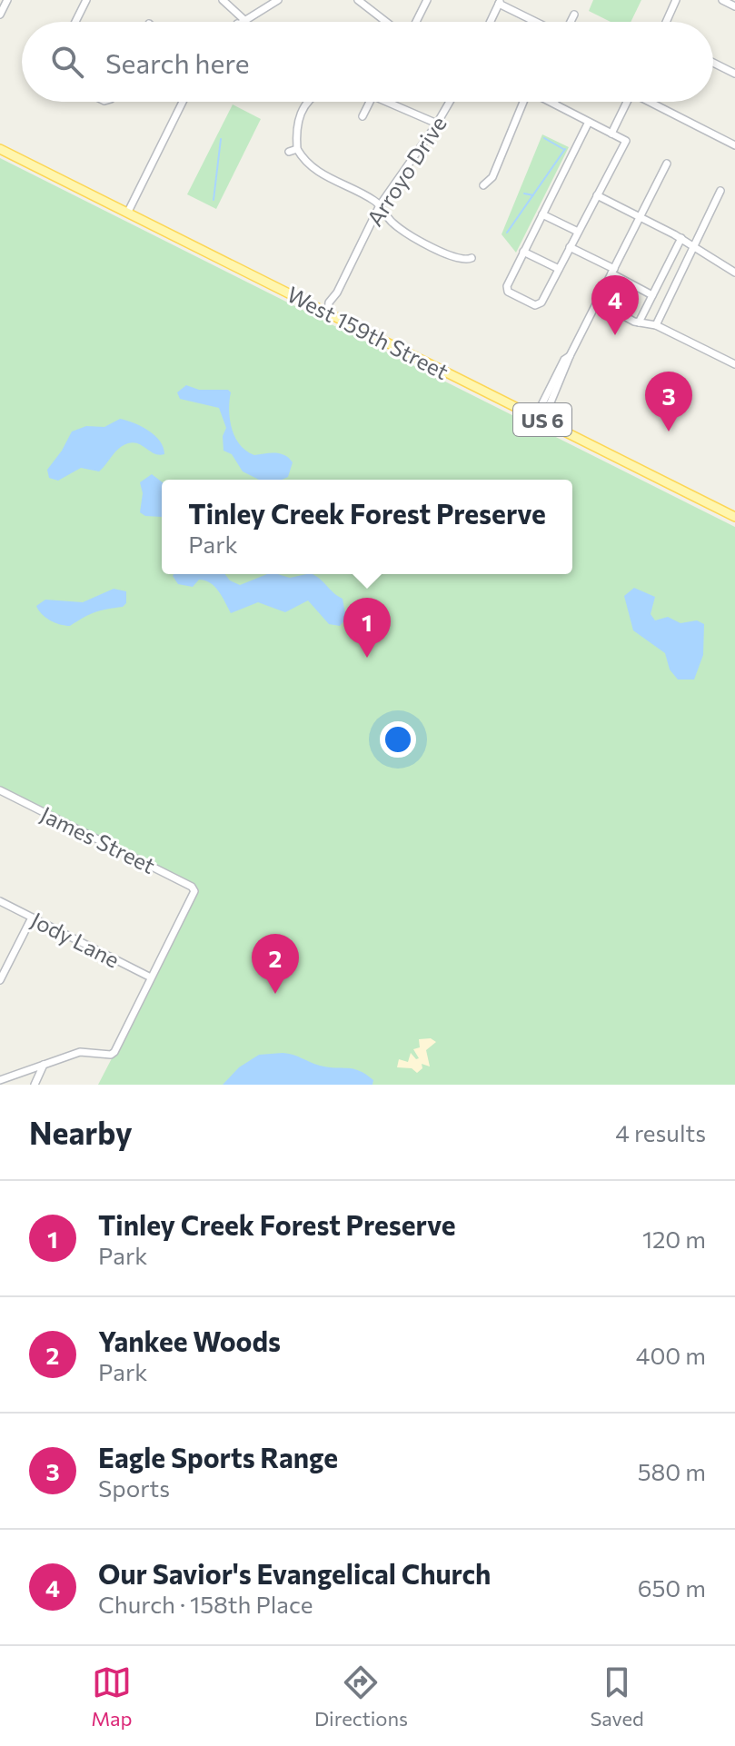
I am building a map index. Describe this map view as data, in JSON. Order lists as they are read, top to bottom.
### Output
{
  "streets": {
    "main road": ["West 159th Street", "US 6"],
    "street": ["Arroyo Drive", "James Street", "Jody Lane"]
  },
  "crossings": [
    ["Arroyo Drive", "West 159th Street"],
    ["James Street", "Jody Lane"]
  ],
  "page": {
    "search": "Search here",
    "pins": [
      "4",
      "3",
      "1",
      "2"
    ],
    "popup": ["Tinley Creek Forest Preserve", "Park"],
    "heading": ["Nearby", "4 results"],
    "list": [
      {
        "mark": "1",
        "name": "Tinley Creek Forest Preserve",
        "note": "Park",
        "value": "120 m"
      },
      {
        "mark": "2",
        "name": "Yankee Woods",
        "note": "Park",
        "value": "400 m"
      },
      {
        "mark": "3",
        "name": "Eagle Sports Range",
        "note": "Sports",
        "value": "580 m"
      },
      {
        "mark": "4",
        "name": "Our Savior's Evangelical Church",
        "note": "Church · 158th Place",
        "value": "650 m"
      }
    ],
    "nav": ["Map", "Directions", "Saved"]
  }
}
